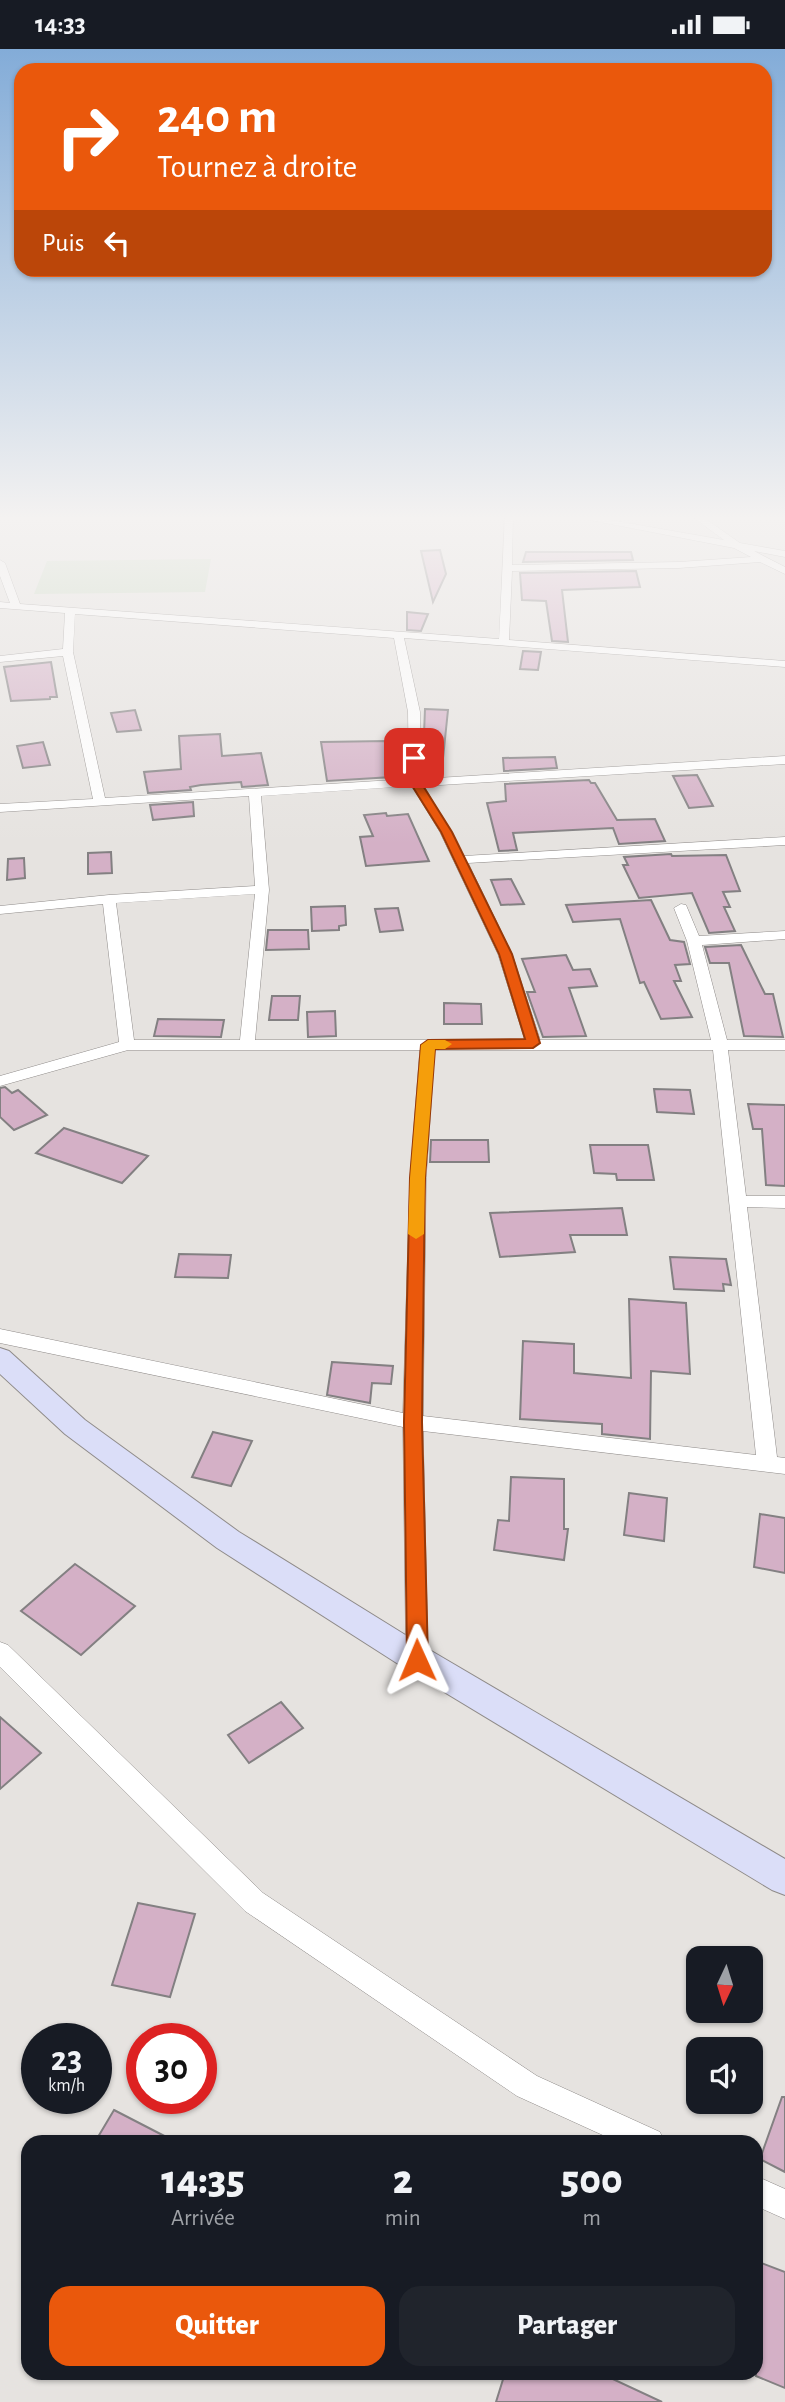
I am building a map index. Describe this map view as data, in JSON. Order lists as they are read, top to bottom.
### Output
{
  "north": "bottom",
  "page": {
    "status": "14:33",
    "turn": ["240 m", "Tournez à droite"],
    "then": "Puis",
    "speed": "23 km/h",
    "limit": "30",
    "eta": [
      "14:35",
      "Arrivée",
      "2",
      "min",
      "500",
      "m"
    ],
    "buttons": ["Quitter", "Partager"]
  }
}
